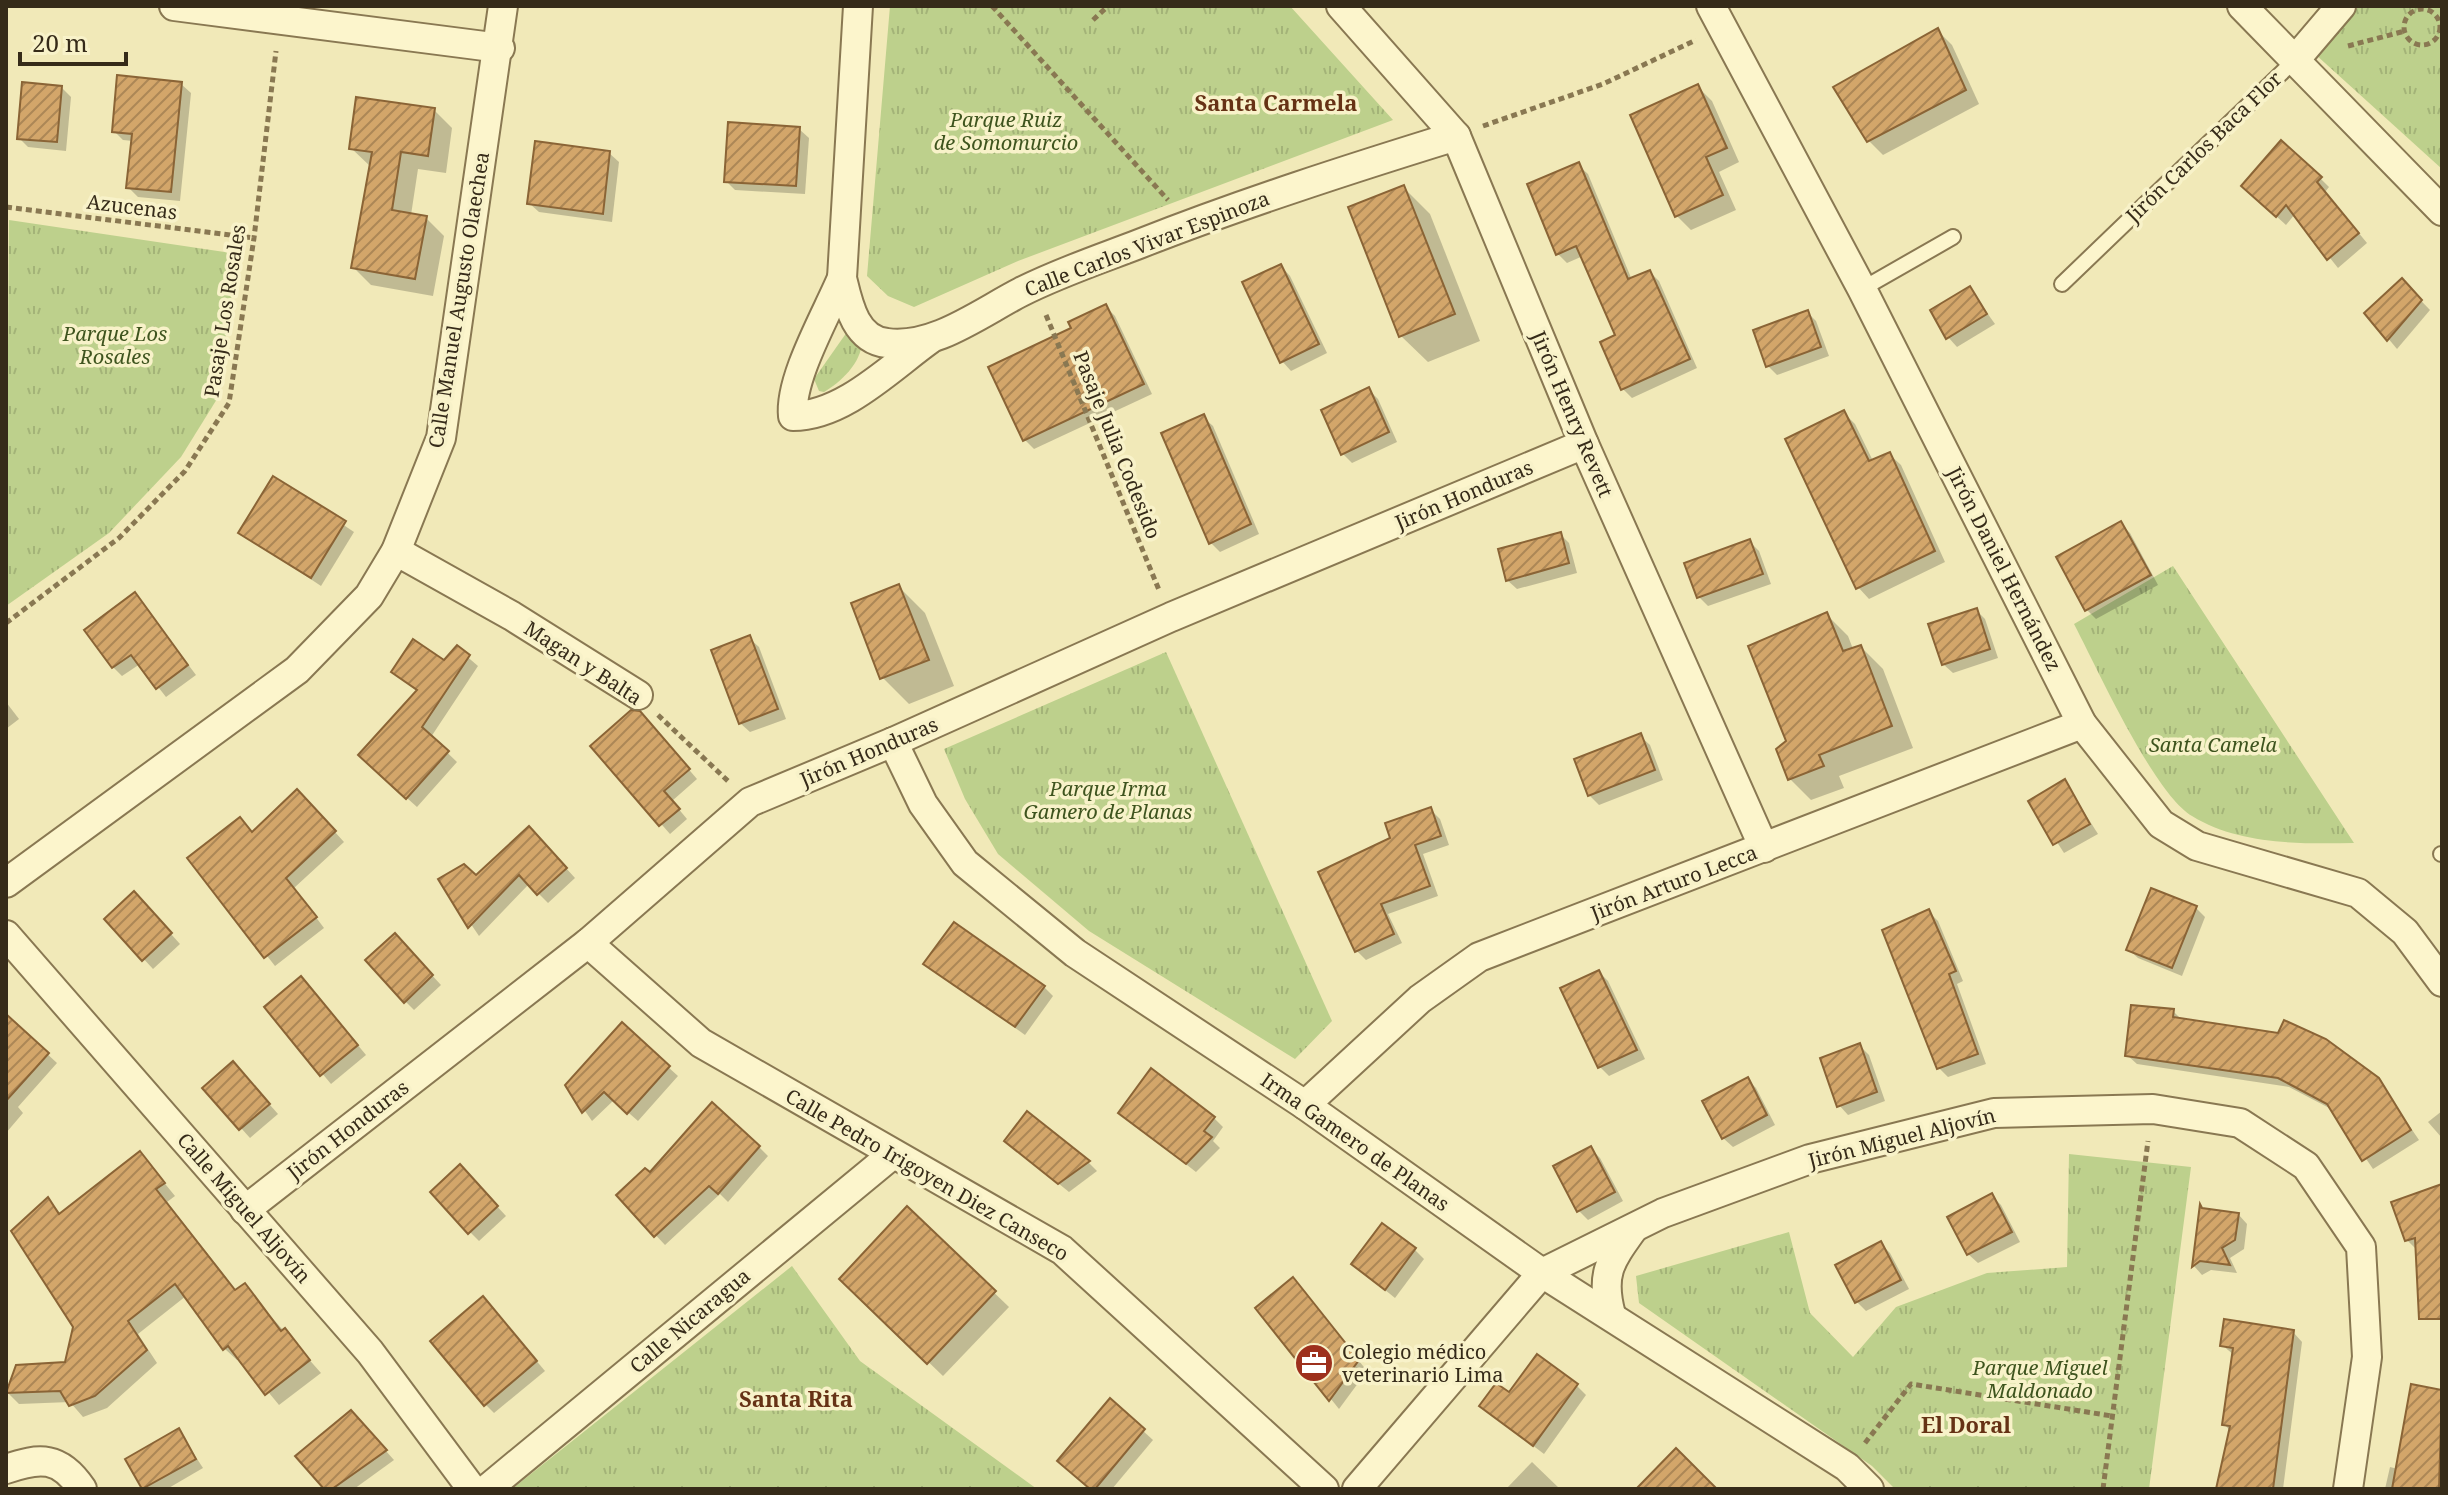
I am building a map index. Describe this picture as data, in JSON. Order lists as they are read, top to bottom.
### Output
{
  "streets": {
    "street": [
      "Jirón Carlos Baca Flor",
      "Calle Carlos Vivar Espinoza",
      "Calle Manuel Augusto Olaechea",
      "Jirón Henry Revett",
      "Jirón Honduras",
      "Jirón Daniel Hernández",
      "Magan y Balta",
      "Jirón Arturo Lecca",
      "Jirón Miguel Aljovín",
      "Irma Gamero de Planas",
      "Calle Pedro Irigoyen Diez Canseco",
      "Calle Miguel Aljovín",
      "Calle Nicaragua"
    ],
    "path": ["Azucenas", "Pasaje Los Rosales", "Pasaje Julia Codesido"]
  },
  "crossings": [
    ["Azucenas", "Pasaje Los Rosales"],
    ["Calle Carlos Vivar Espinoza", "Jirón Henry Revett"],
    ["Calle Carlos Vivar Espinoza", "Pasaje Julia Codesido"],
    ["Calle Manuel Augusto Olaechea", "Magan y Balta"],
    ["Jirón Henry Revett", "Jirón Honduras"],
    ["Jirón Henry Revett", "Jirón Arturo Lecca"],
    ["Pasaje Julia Codesido", "Jirón Honduras"],
    ["Jirón Honduras", "Magan y Balta"],
    ["Jirón Honduras", "Irma Gamero de Planas"],
    ["Jirón Honduras", "Calle Pedro Irigoyen Diez Canseco"],
    ["Jirón Honduras", "Calle Miguel Aljovín"],
    ["Jirón Daniel Hernández", "Jirón Arturo Lecca"],
    ["Jirón Arturo Lecca", "Irma Gamero de Planas"],
    ["Jirón Miguel Aljovín", "Irma Gamero de Planas"],
    ["Calle Pedro Irigoyen Diez Canseco", "Calle Nicaragua"]
  ],
  "districts": ["Santa Carmela", "Santa Rita", "El Doral"],
  "parks": [
    "Parque Ruiz de Somomurcio",
    "Parque Los Rosales",
    "Santa Camela",
    "Parque Irma Gamero de Planas",
    "Parque Miguel Maldonado"
  ],
  "places": {
    "office": ["Colegio médico veterinario Lima"]
  },
  "scale_bar": "20 m"
}
